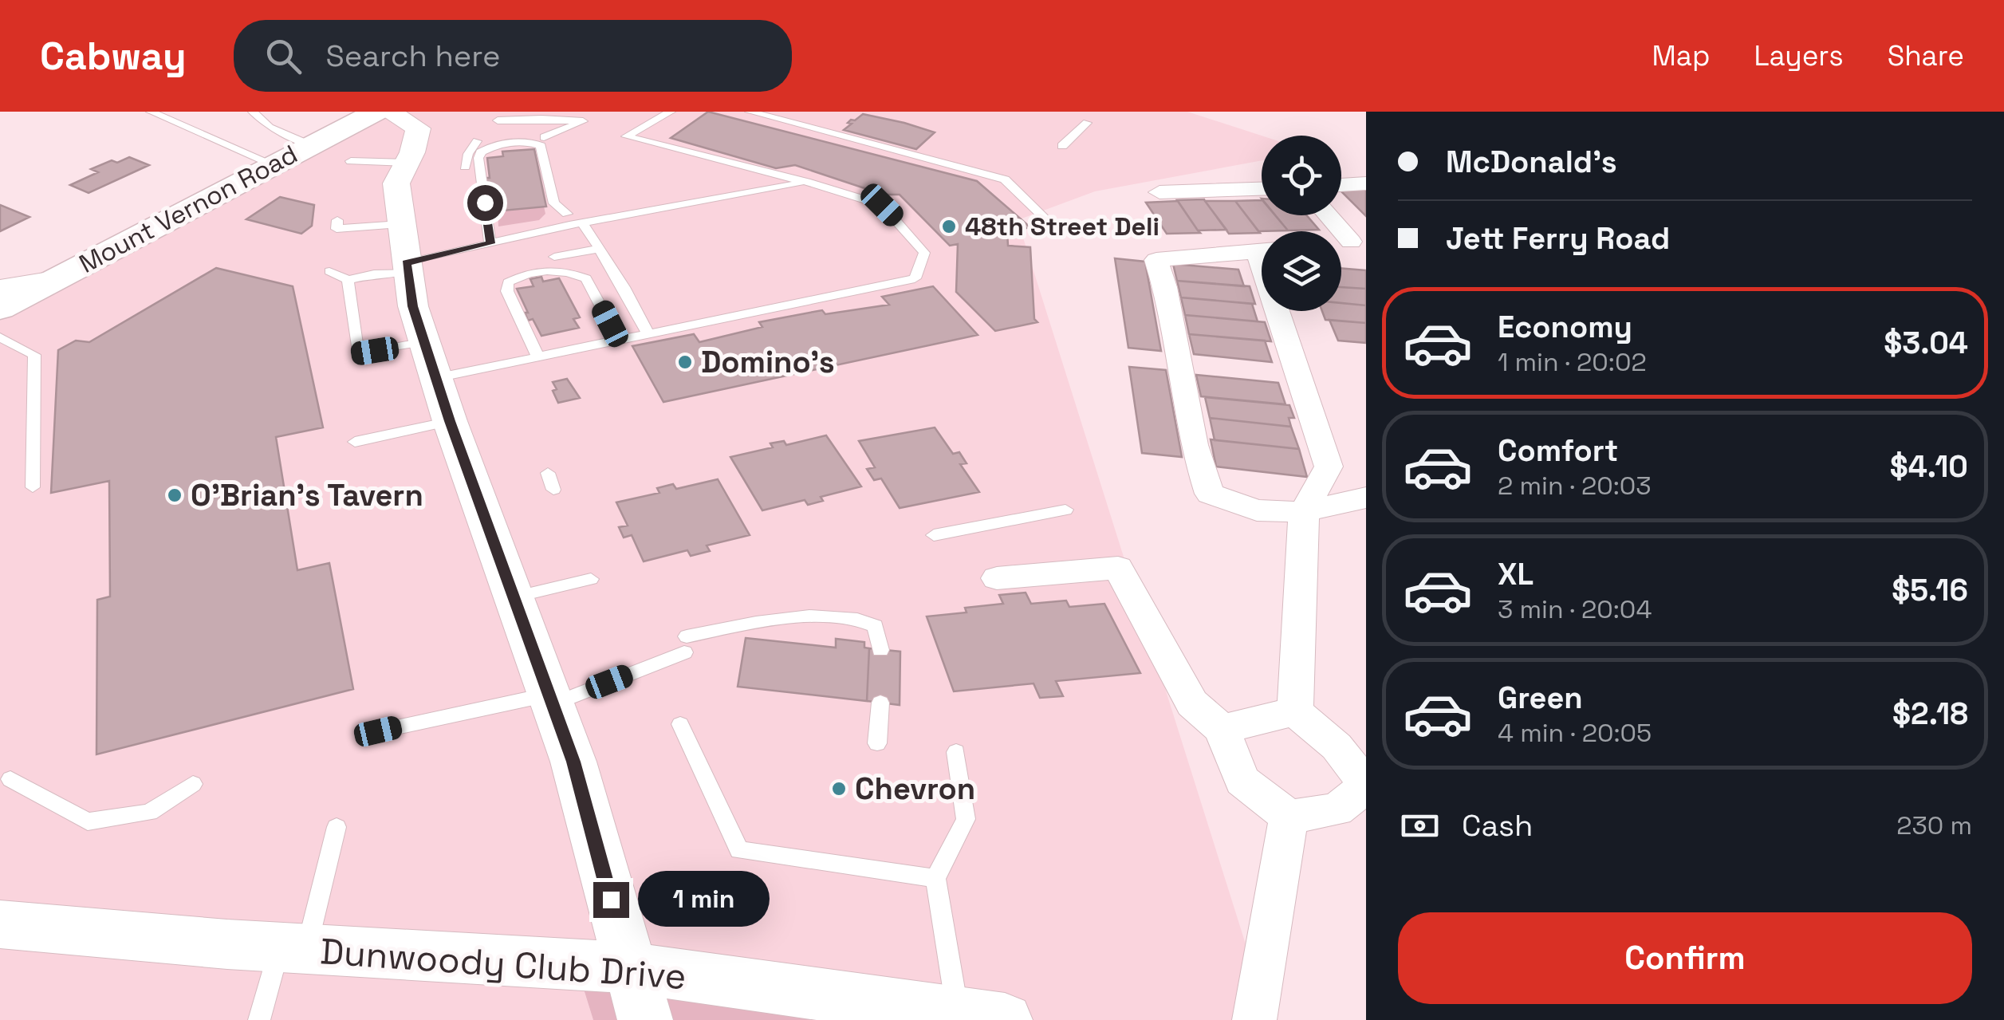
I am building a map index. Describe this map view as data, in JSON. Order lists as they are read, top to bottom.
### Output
{
  "streets": {
    "main road": ["Mount Vernon Road"],
    "street": ["Dunwoody Club Drive"]
  },
  "places": [
    "48th Street Deli",
    "Domino's",
    "O'Brian's Tavern",
    "Chevron"
  ],
  "page": {
    "header": "Cabway",
    "search": "Search here",
    "nav": ["Map", "Layers", "Share"],
    "banner": ["McDonald's", "Jett Ferry Road"],
    "list": [
      {
        "name": "Economy",
        "note": "1 min · 20:02",
        "value": "$3.04"
      },
      {
        "name": "Comfort",
        "note": "2 min · 20:03",
        "value": "$4.10"
      },
      {
        "name": "XL",
        "note": "3 min · 20:04",
        "value": "$5.16"
      },
      {
        "name": "Green",
        "note": "4 min · 20:05",
        "value": "$2.18"
      }
    ],
    "pay": ["Cash", "230 m"],
    "bubble": "1 min",
    "buttons": "Confirm"
  }
}
